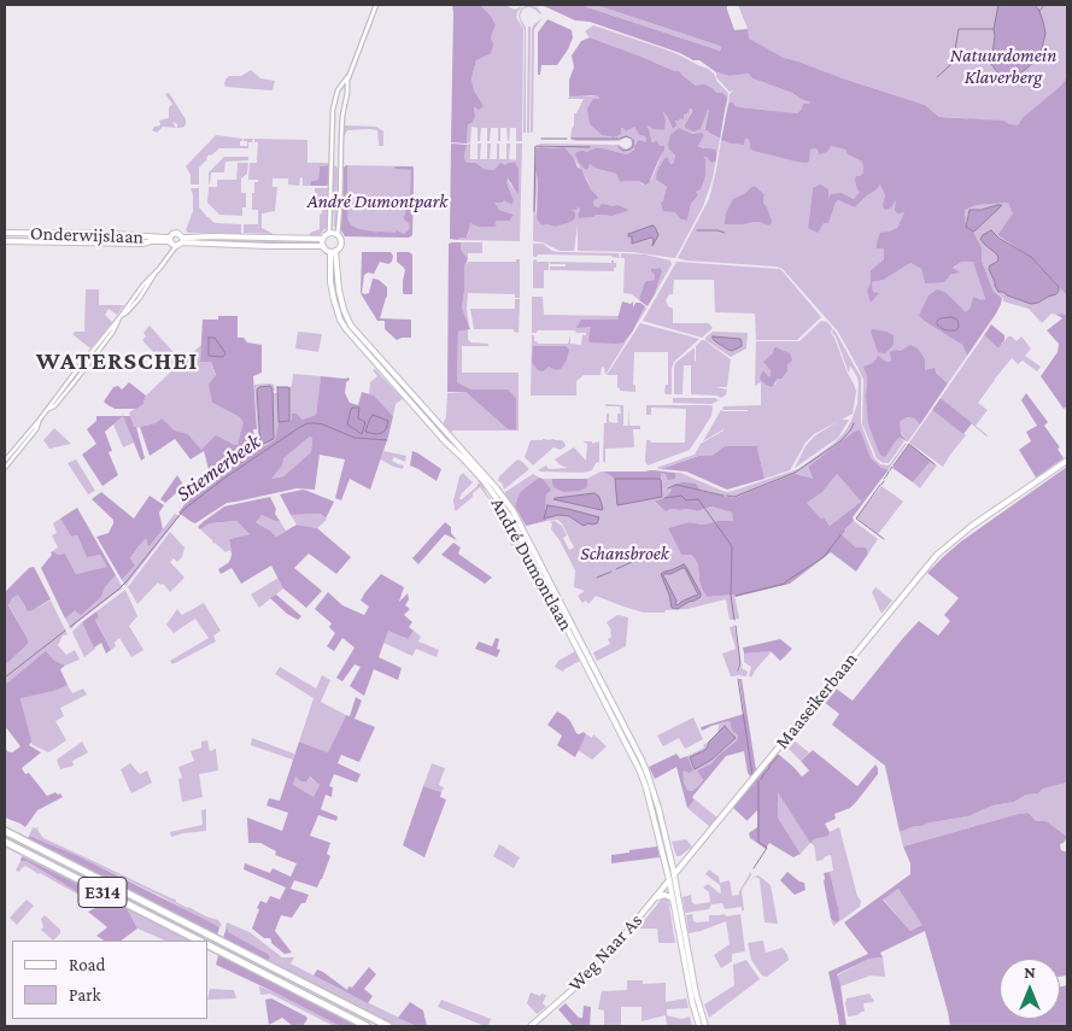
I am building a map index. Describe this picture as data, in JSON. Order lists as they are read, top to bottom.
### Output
{
  "streets": {
    "highway": ["E314"],
    "main road": [
      "Onderwijslaan",
      "André Dumontlaan",
      "Maaseikerbaan",
      "Weg Naar As"
    ]
  },
  "crossings": [
    ["Onderwijslaan", "André Dumontlaan"],
    ["André Dumontlaan", "Maaseikerbaan"],
    ["André Dumontlaan", "Weg Naar As"],
    ["Maaseikerbaan", "Weg Naar As"]
  ],
  "districts": ["WATERSCHEI"],
  "water": ["Stiemerbeek"],
  "parks": ["Natuurdomein Klaverberg", "André Dumontpark", "Schansbroek"],
  "legend": ["Road", "Park"],
  "north": "top"
}
